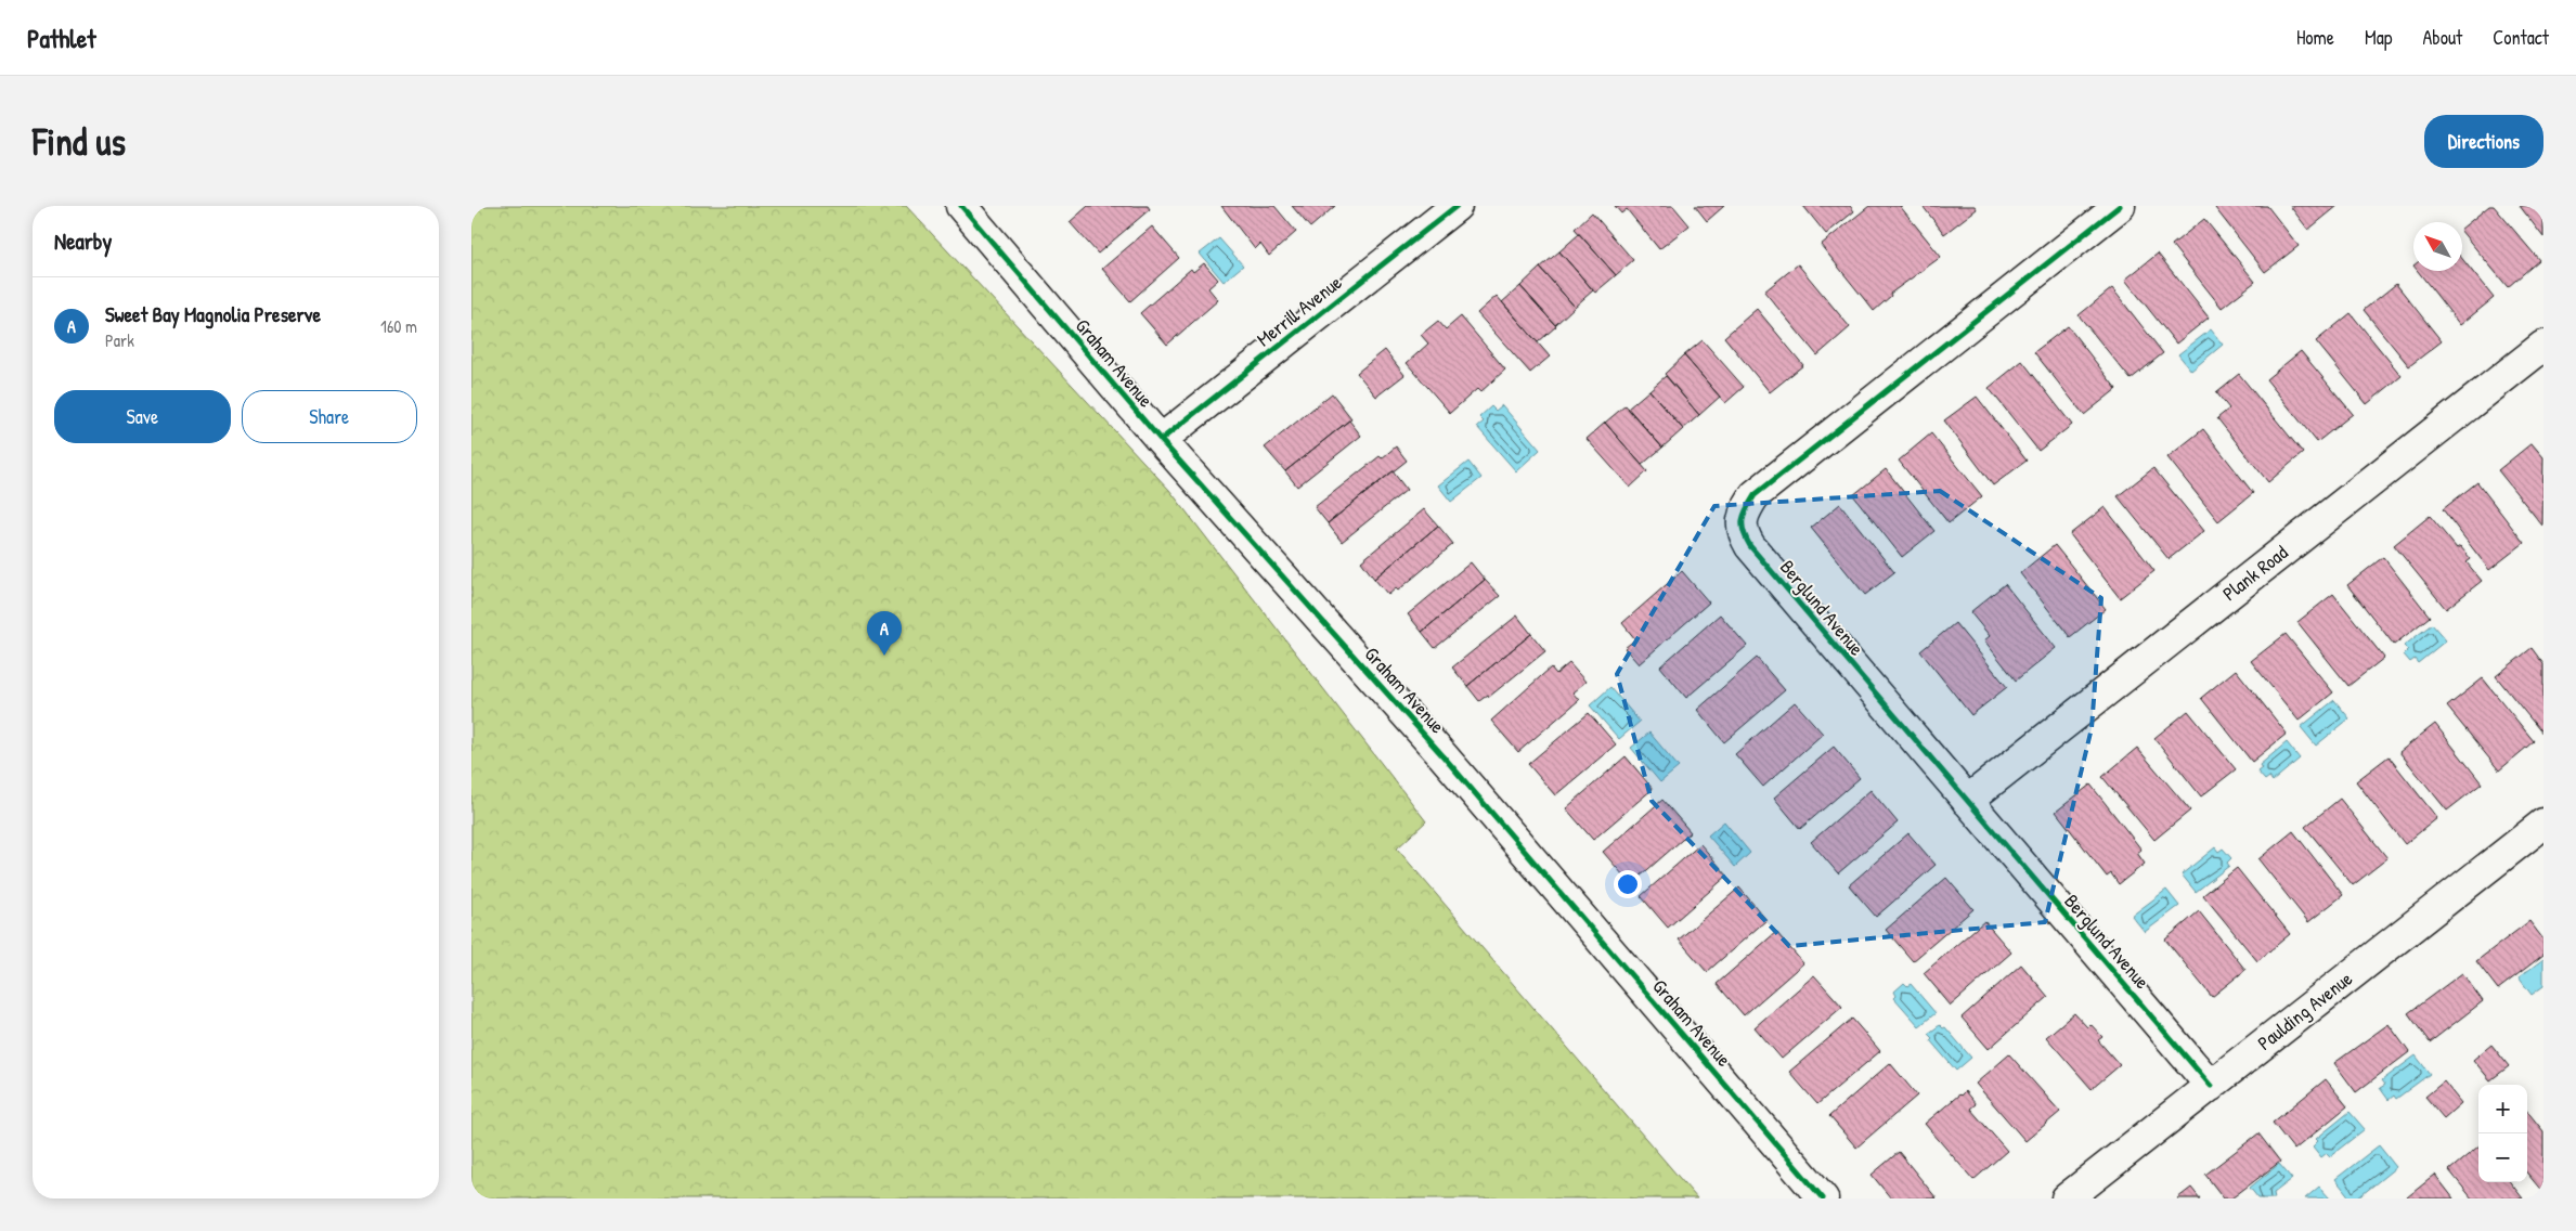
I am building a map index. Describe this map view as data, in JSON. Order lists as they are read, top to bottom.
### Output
{
  "streets": {
    "street": [
      "Merrill Avenue",
      "Graham Avenue",
      "Plank Road",
      "Berglund Avenue",
      "Paulding Avenue"
    ]
  },
  "crossings": [
    ["Merrill Avenue", "Graham Avenue"],
    ["Plank Road", "Berglund Avenue"],
    ["Berglund Avenue", "Paulding Avenue"]
  ],
  "north": "top left",
  "page": {
    "header": "Pathlet",
    "nav": [
      "Home",
      "Map",
      "About",
      "Contact"
    ],
    "buttons": [
      "Directions",
      ["Save", "Share"]
    ],
    "title": "Find us",
    "heading": "Nearby",
    "list": [
      {
        "mark": "A",
        "name": "Sweet Bay Magnolia Preserve",
        "note": "Park",
        "value": "160 m"
      }
    ],
    "pins": "A",
    "map_buttons": ["+", "−"]
  }
}
